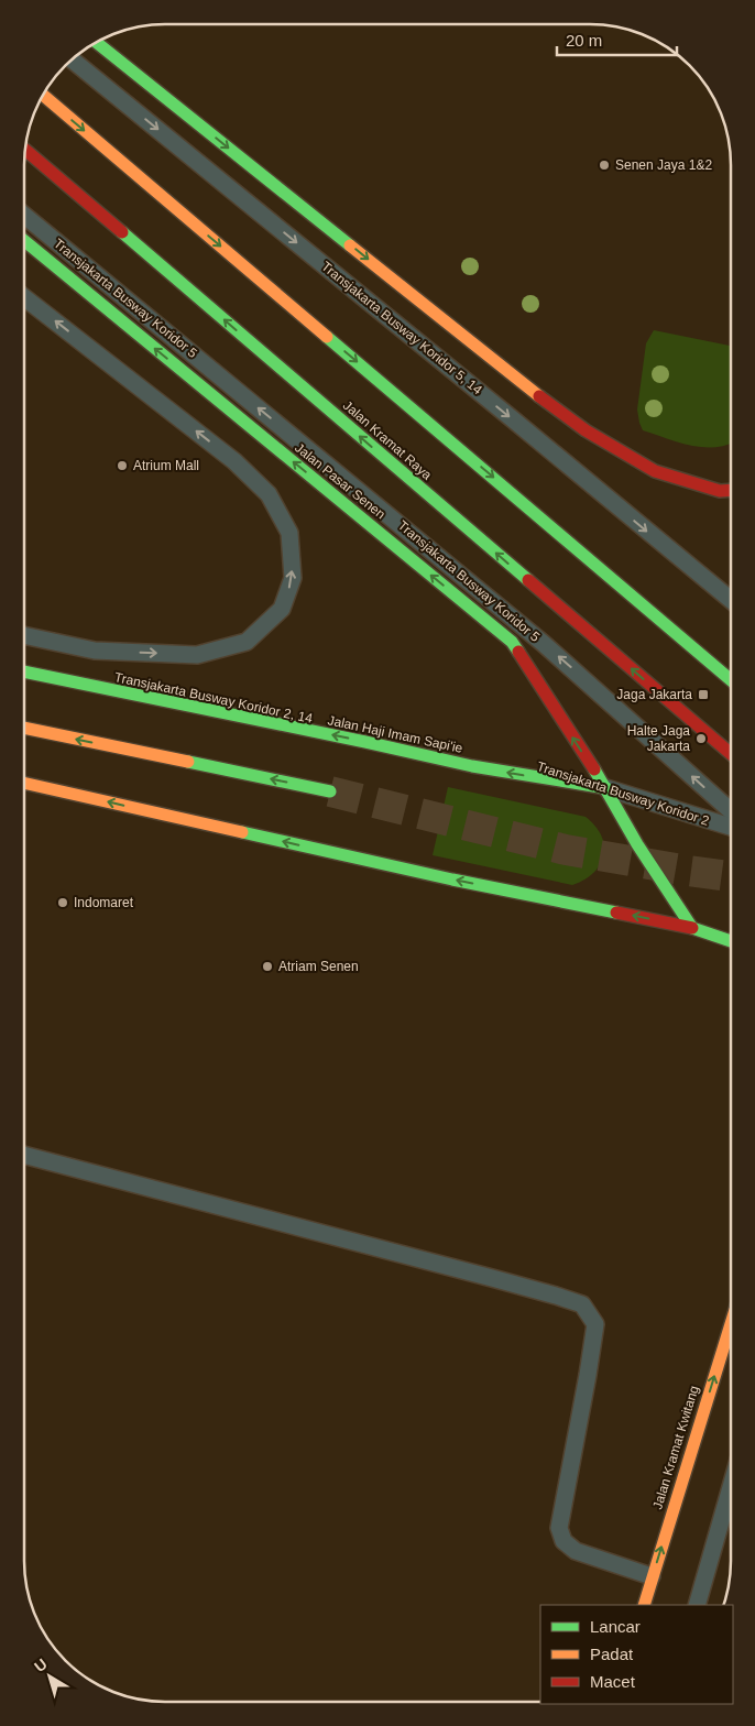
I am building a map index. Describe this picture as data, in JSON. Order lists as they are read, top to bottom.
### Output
{
  "streets": {
    "main road": [
      "Jalan Kramat Raya",
      "Jalan Pasar Senen",
      "Jalan Haji Imam Sapi'ie",
      "Jalan Kramat Kwitang"
    ],
    "lane": [
      "Transjakarta Busway Koridor 5",
      "Transjakarta Busway Koridor 5, 14",
      "Transjakarta Busway Koridor 2, 14",
      "Transjakarta Busway Koridor 2"
    ]
  },
  "crossings": [
    ["Jalan Pasar Senen", "Jalan Haji Imam Sapi'ie"],
    ["Jalan Pasar Senen", "Transjakarta Busway Koridor 2"],
    ["Transjakarta Busway Koridor 2, 14", "Transjakarta Busway Koridor 2"],
    ["Jalan Haji Imam Sapi'ie", "Transjakarta Busway Koridor 2"]
  ],
  "one_way": [
    "Transjakarta Busway Koridor 5",
    "Transjakarta Busway Koridor 5, 14",
    "Jalan Pasar Senen",
    "Jalan Kramat Kwitang"
  ],
  "places": {
    "other": [
      "Senen Jaya 1&2",
      "Atrium Mall",
      "Halte Jaga Jakarta",
      "Indomaret",
      "Atriam Senen"
    ],
    "transit": ["Jaga Jakarta"]
  },
  "legend": ["Lancar", "Padat", "Macet"],
  "scale_bar": "20 m",
  "north": "top left"
}
